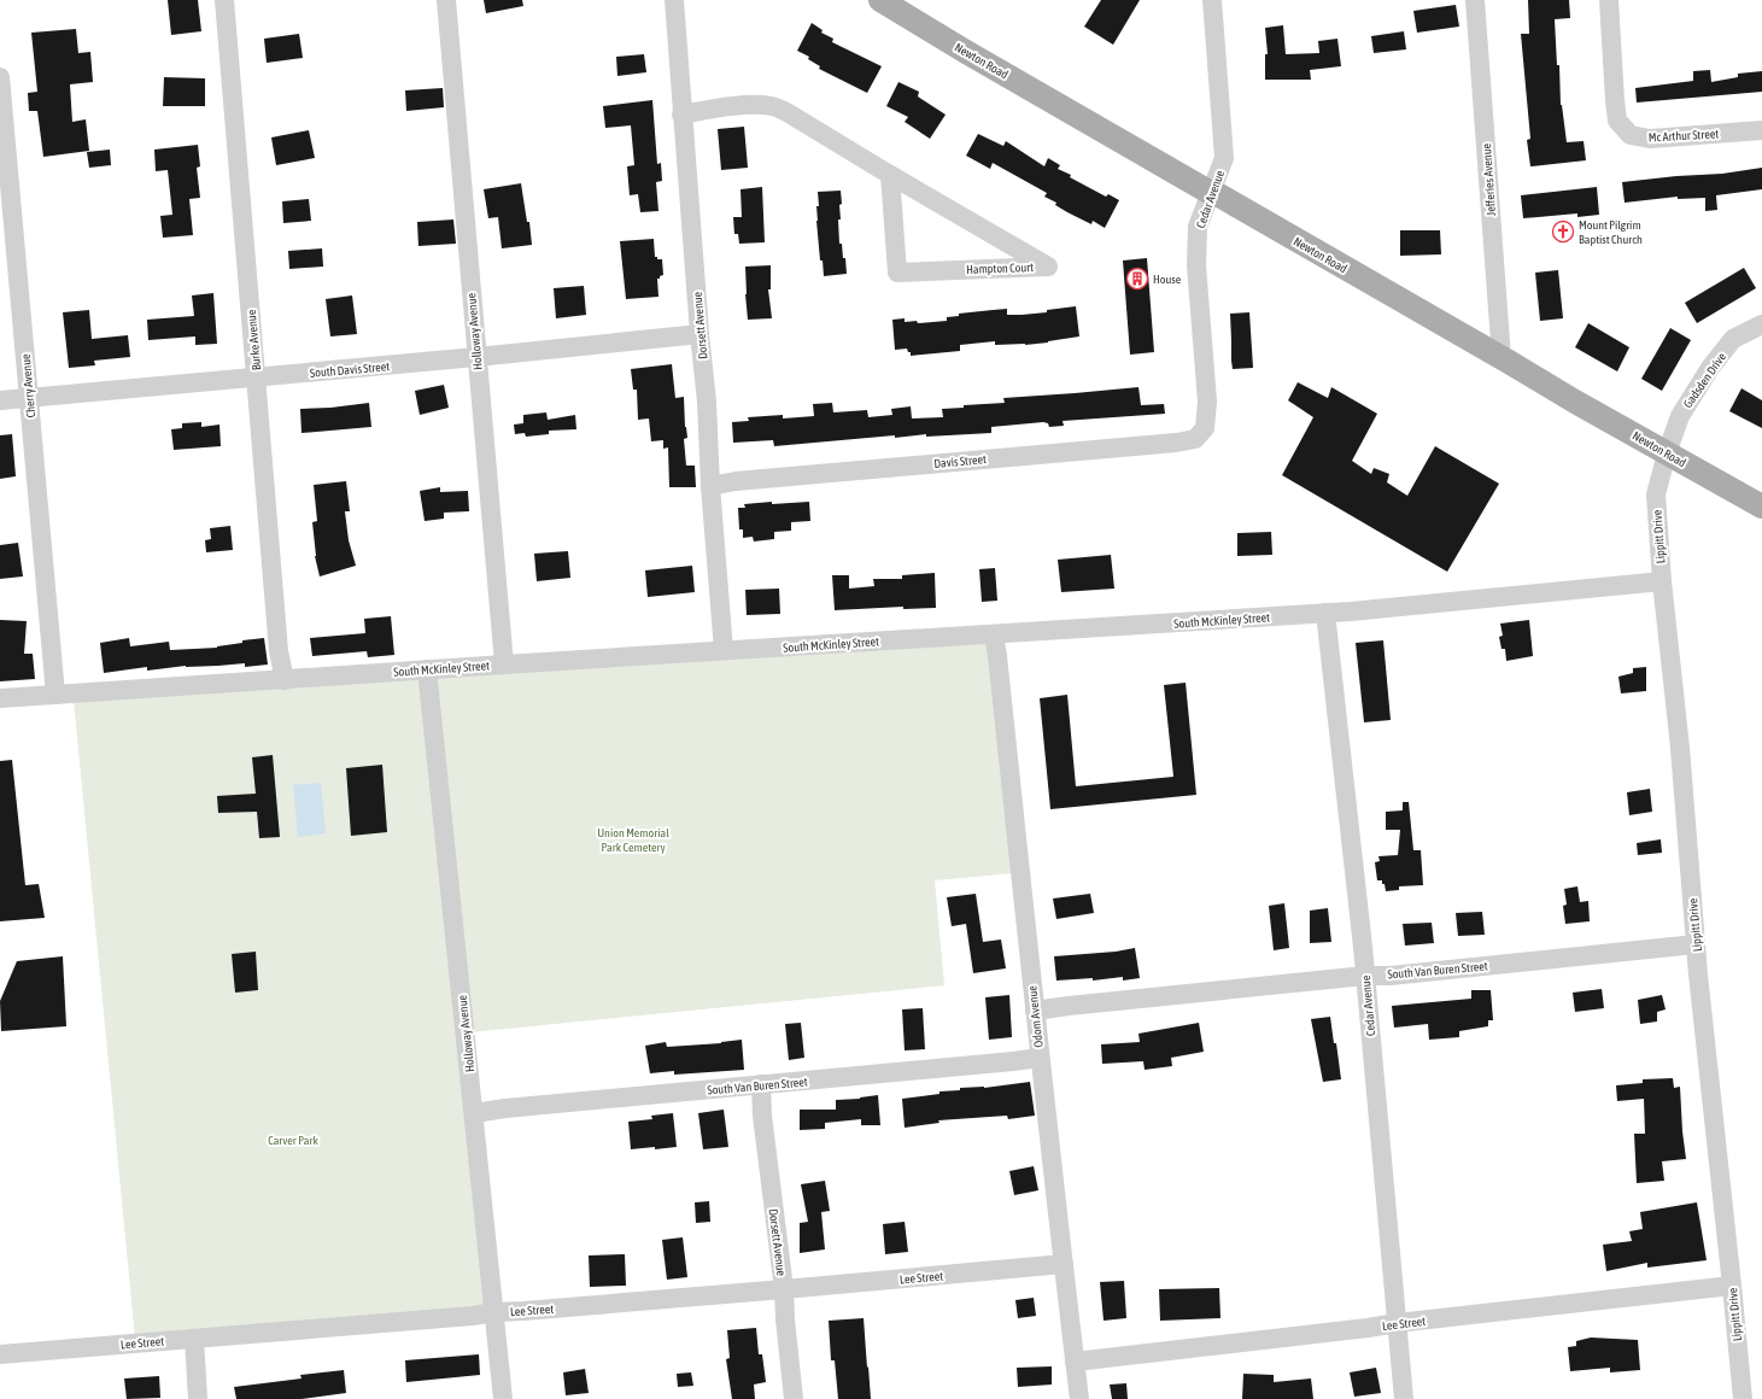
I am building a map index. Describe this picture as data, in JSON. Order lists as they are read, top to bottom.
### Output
{
  "streets": {
    "main road": ["Newton Road"],
    "street": [
      "Mc Arthur Street",
      "Jefferies Avenue",
      "Cedar Avenue",
      "Hampton Court",
      "Dorsett Avenue",
      "Holloway Avenue",
      "Burke Avenue",
      "South Davis Street",
      "Gadsden Drive",
      "Cherry Avenue",
      "Davis Street",
      "Lippitt Drive",
      "South McKinley Street",
      "South Van Buren Street",
      "Odom Avenue",
      "Lee Street"
    ]
  },
  "crossings": [
    ["Newton Road", "Jefferies Avenue"],
    ["Newton Road", "Cedar Avenue"],
    ["Newton Road", "Gadsden Drive"],
    ["Newton Road", "Lippitt Drive"],
    ["Cedar Avenue", "Davis Street"],
    ["Cedar Avenue", "South McKinley Street"],
    ["Cedar Avenue", "South Van Buren Street"],
    ["Cedar Avenue", "Lee Street"],
    ["Hampton Court", "Dorsett Avenue"],
    ["Dorsett Avenue", "South Davis Street"],
    ["Dorsett Avenue", "Davis Street"],
    ["Dorsett Avenue", "South McKinley Street"],
    ["Dorsett Avenue", "South Van Buren Street"],
    ["Dorsett Avenue", "Lee Street"],
    ["Holloway Avenue", "South Davis Street"],
    ["Holloway Avenue", "South McKinley Street"],
    ["Holloway Avenue", "South Van Buren Street"],
    ["Holloway Avenue", "Lee Street"],
    ["Burke Avenue", "South Davis Street"],
    ["Burke Avenue", "South McKinley Street"],
    ["South Davis Street", "Cherry Avenue"],
    ["Gadsden Drive", "Lippitt Drive"],
    ["Cherry Avenue", "South McKinley Street"],
    ["Lippitt Drive", "South McKinley Street"],
    ["Lippitt Drive", "South Van Buren Street"],
    ["Lippitt Drive", "Lee Street"],
    ["South McKinley Street", "Odom Avenue"],
    ["South Van Buren Street", "Odom Avenue"],
    ["Odom Avenue", "Lee Street"]
  ],
  "parks": ["Union Memorial Park Cemetery", "Carver Park"],
  "places": {
    "church": ["Mount Pilgrim Baptist Church"],
    "building": ["House"]
  }
}
